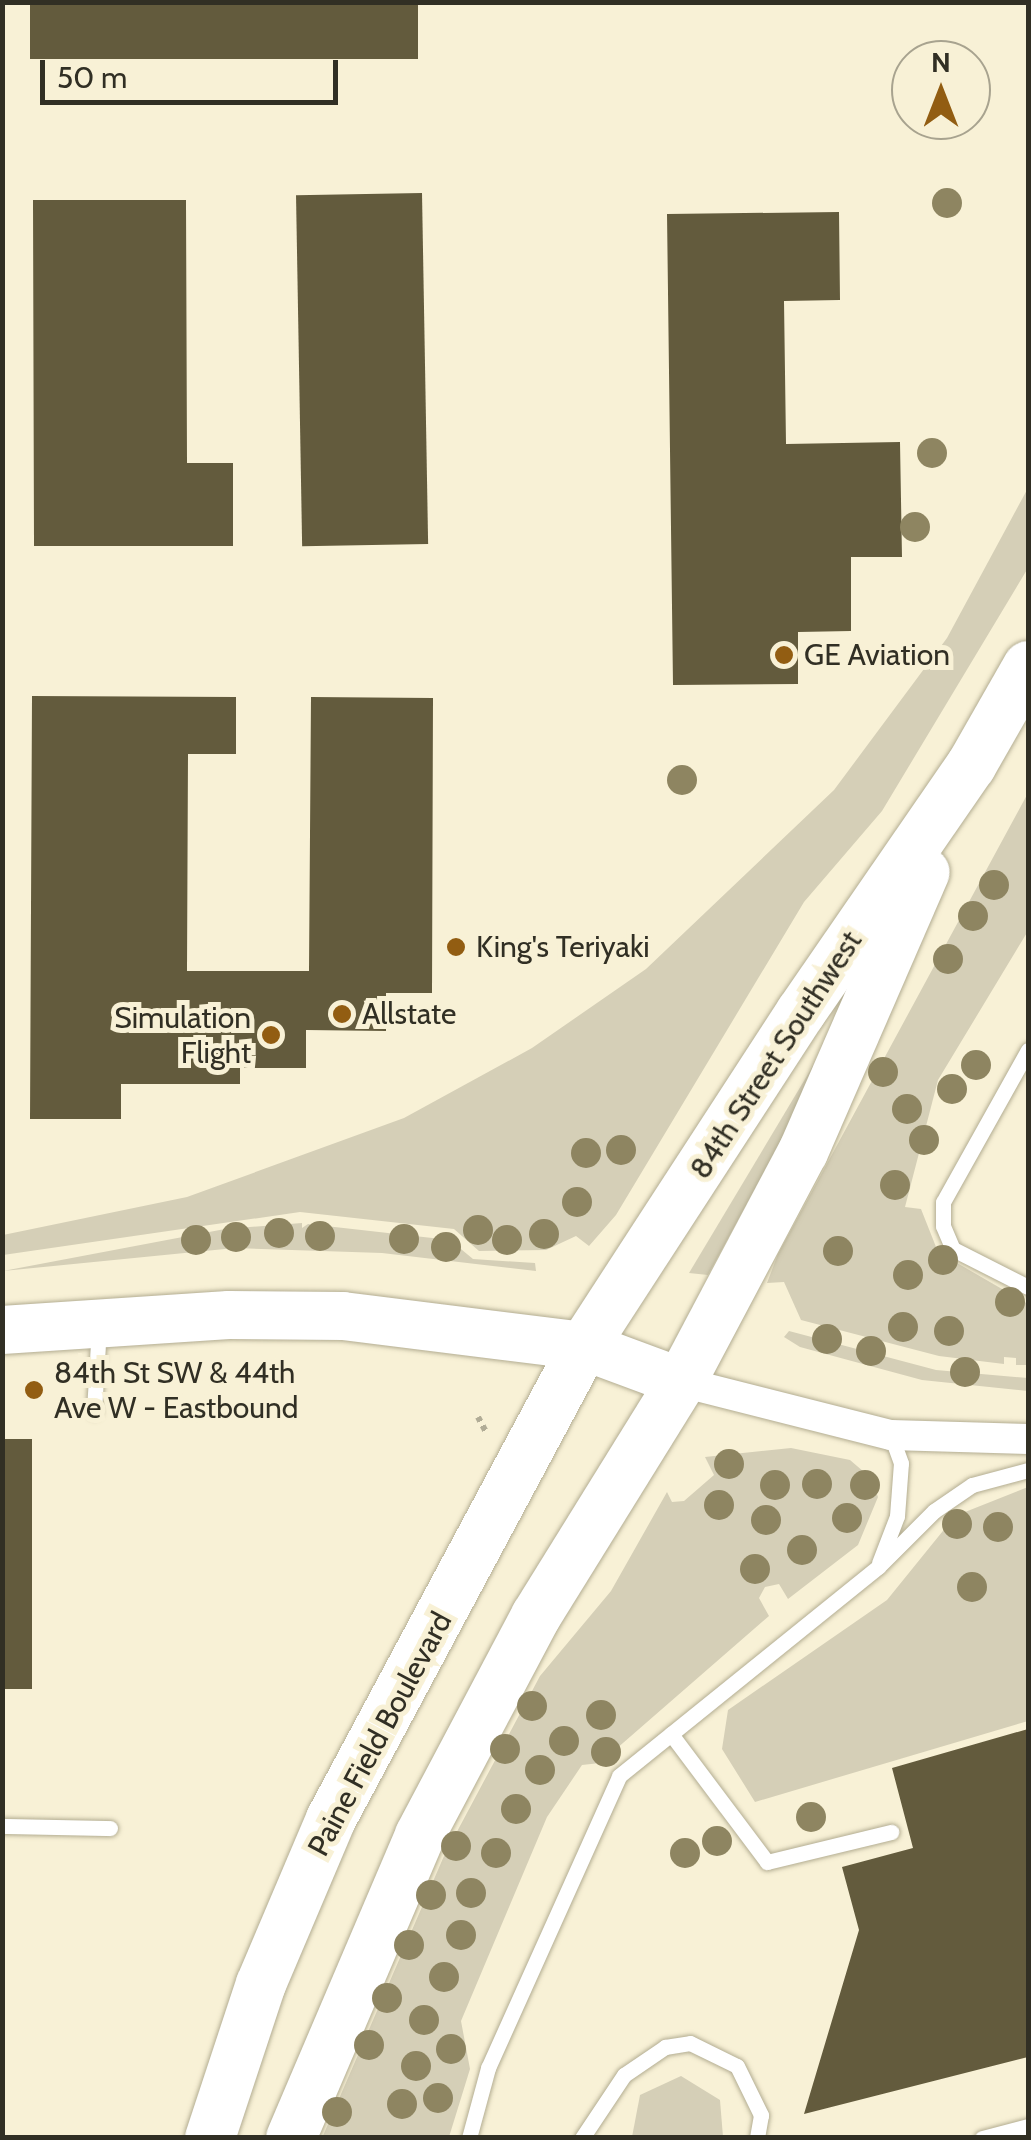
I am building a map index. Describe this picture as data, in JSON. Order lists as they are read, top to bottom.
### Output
{
  "streets": {
    "highway": ["84th Street Southwest", "Paine Field Boulevard"]
  },
  "crossings": [
    ["84th Street Southwest", "Paine Field Boulevard"]
  ],
  "places": [
    "GE Aviation",
    "King's Teriyaki",
    "Allstate",
    "Simulation Flight",
    "84th St SW & 44th Ave W - Eastbound"
  ],
  "scale_bar": "50 m",
  "north": "top"
}
